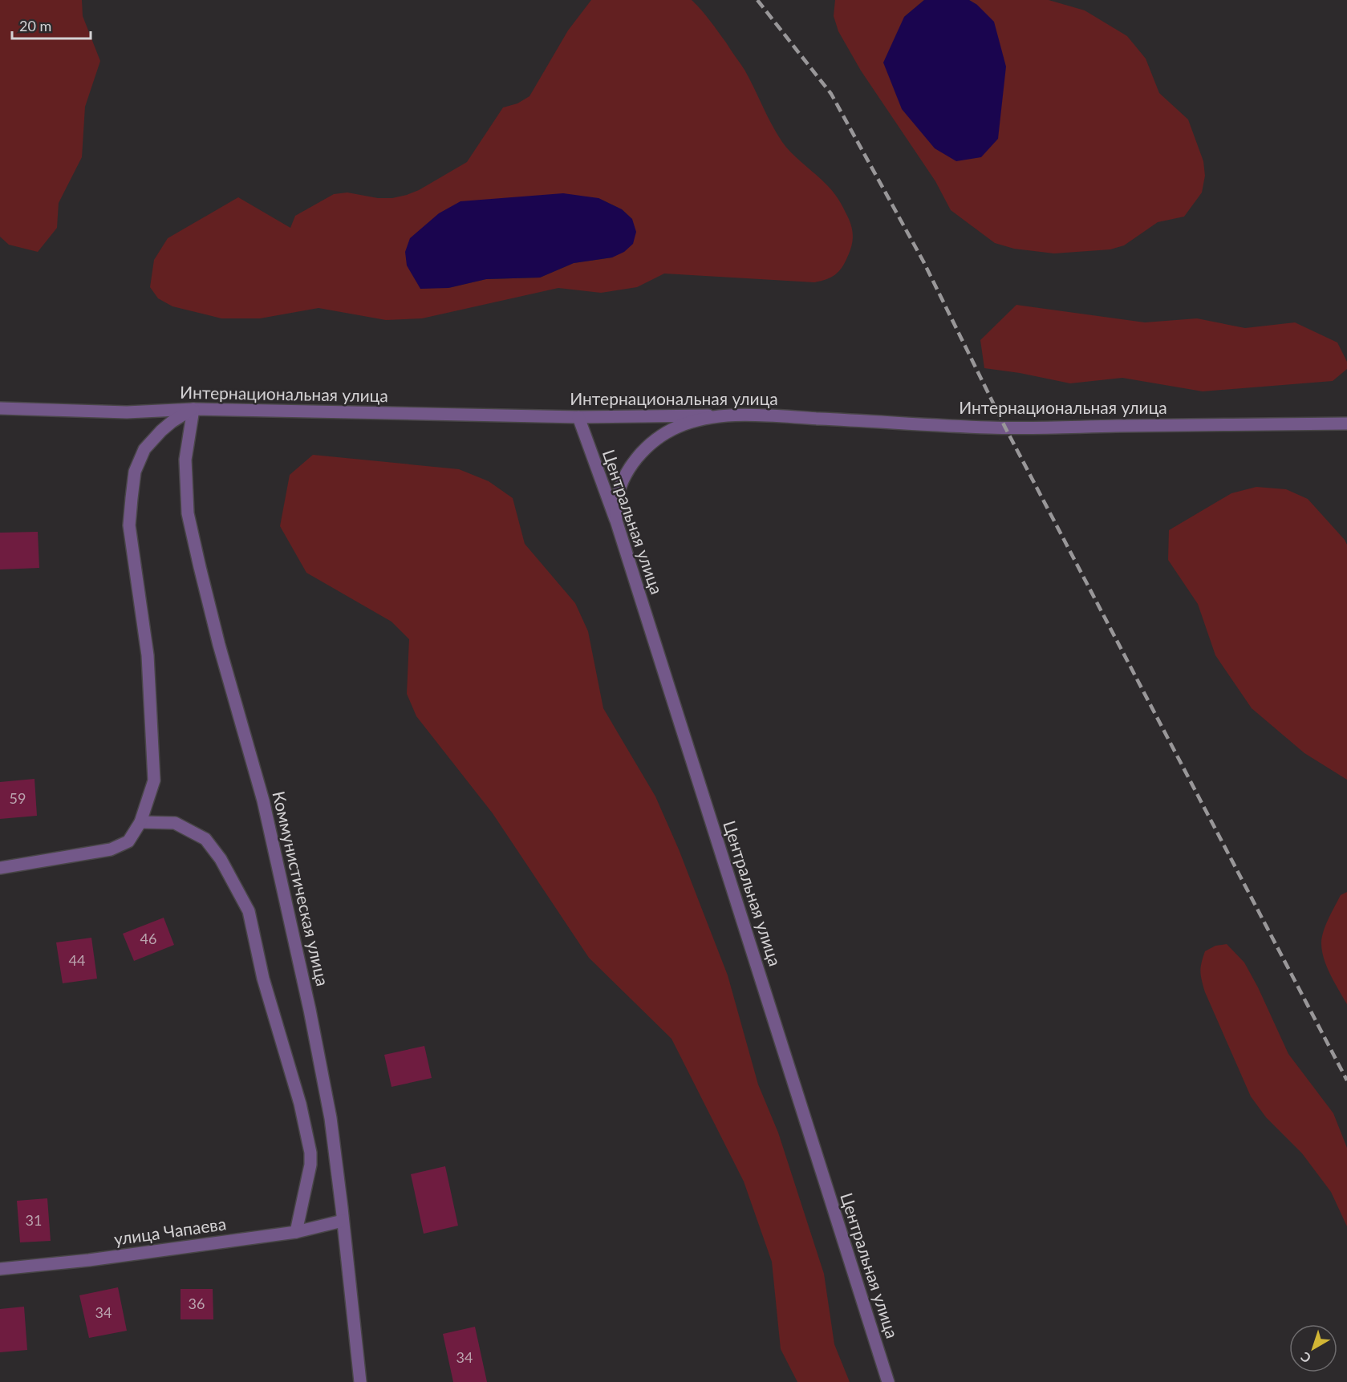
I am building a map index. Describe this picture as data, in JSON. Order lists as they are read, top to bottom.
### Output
{
  "streets": {
    "street": [
      "Интернациональная улица",
      "Центральная улица",
      "Коммунистическая улица",
      "улица Чапаева"
    ]
  },
  "crossings": [
    ["Интернациональная улица", "Центральная улица"],
    ["Интернациональная улица", "Коммунистическая улица"],
    ["Коммунистическая улица", "улица Чапаева"]
  ],
  "house_numbers": [
    "59",
    "46",
    "44",
    "31",
    "36",
    "34",
    "34"
  ],
  "scale_bar": "20 m",
  "north": "bottom left"
}
